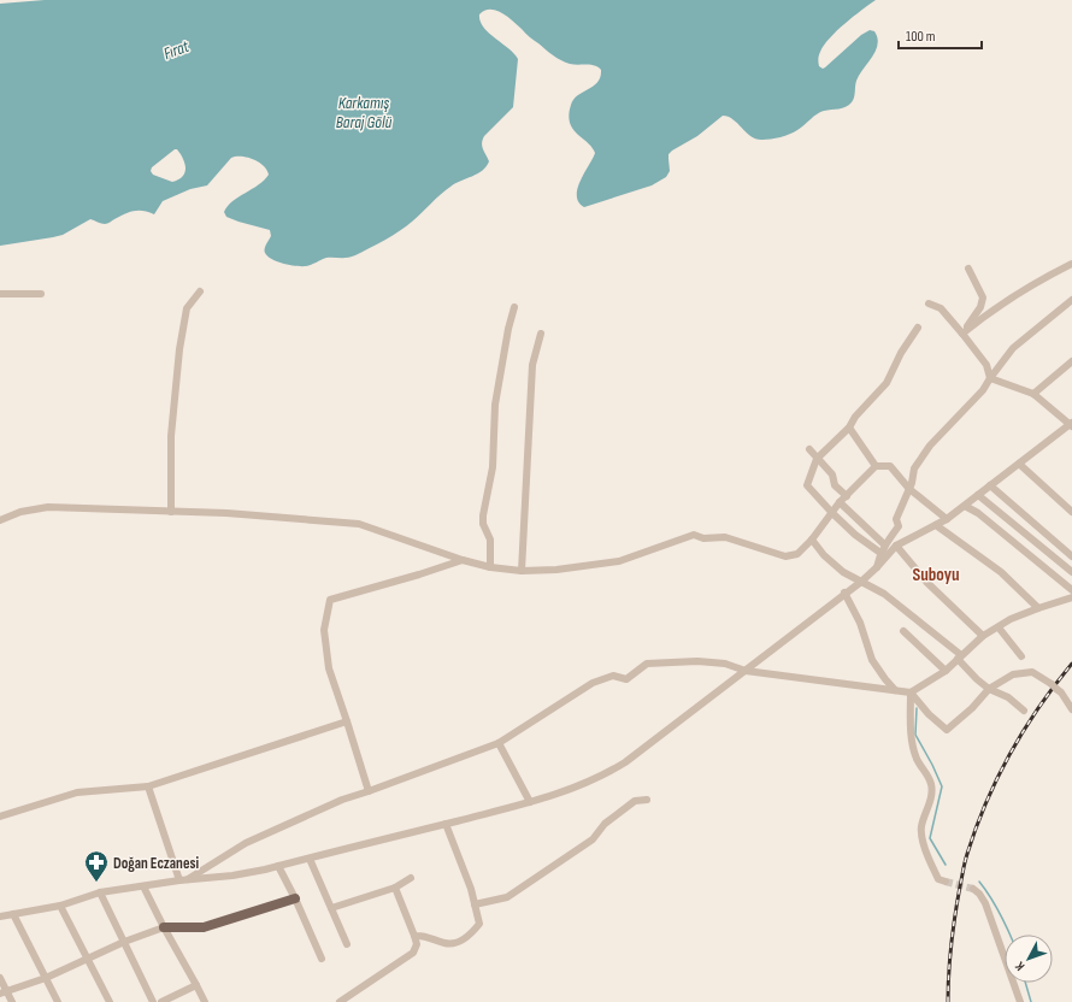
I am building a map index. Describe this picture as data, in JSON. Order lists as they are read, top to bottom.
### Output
{
  "districts": ["Suboyu"],
  "water": ["Fırat", "Karkamış Baraj Gölü"],
  "places": {
    "pharmacy": ["Doğan Eczanesi"]
  },
  "scale_bar": "100 m",
  "north": "bottom left"
}
